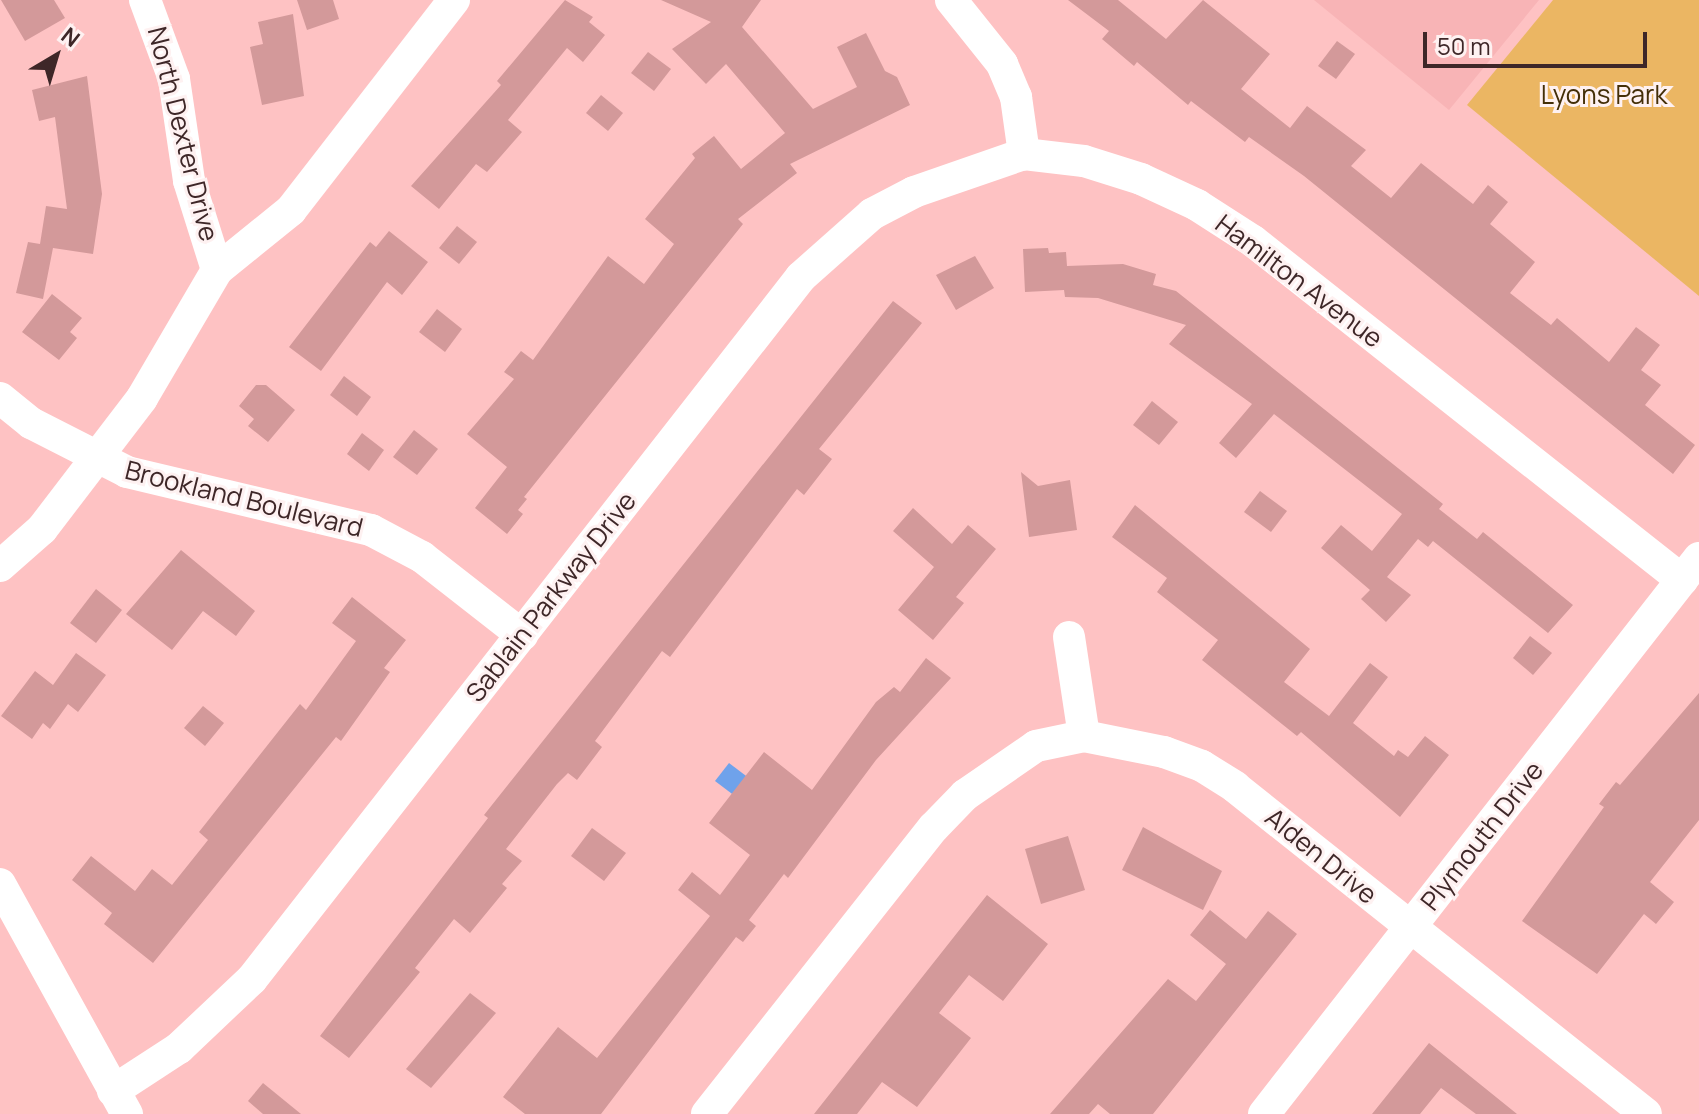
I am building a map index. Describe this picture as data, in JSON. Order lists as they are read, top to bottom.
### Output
{
  "streets": {
    "street": [
      "North Dexter Drive",
      "Hamilton Avenue",
      "Brookland Boulevard",
      "Sablain Parkway Drive",
      "Plymouth Drive",
      "Alden Drive"
    ]
  },
  "crossings": [
    ["Hamilton Avenue", "Sablain Parkway Drive"],
    ["Hamilton Avenue", "Plymouth Drive"],
    ["Brookland Boulevard", "Sablain Parkway Drive"],
    ["Plymouth Drive", "Alden Drive"]
  ],
  "parks": ["Lyons Park"],
  "scale_bar": "50 m",
  "north": "top right"
}
